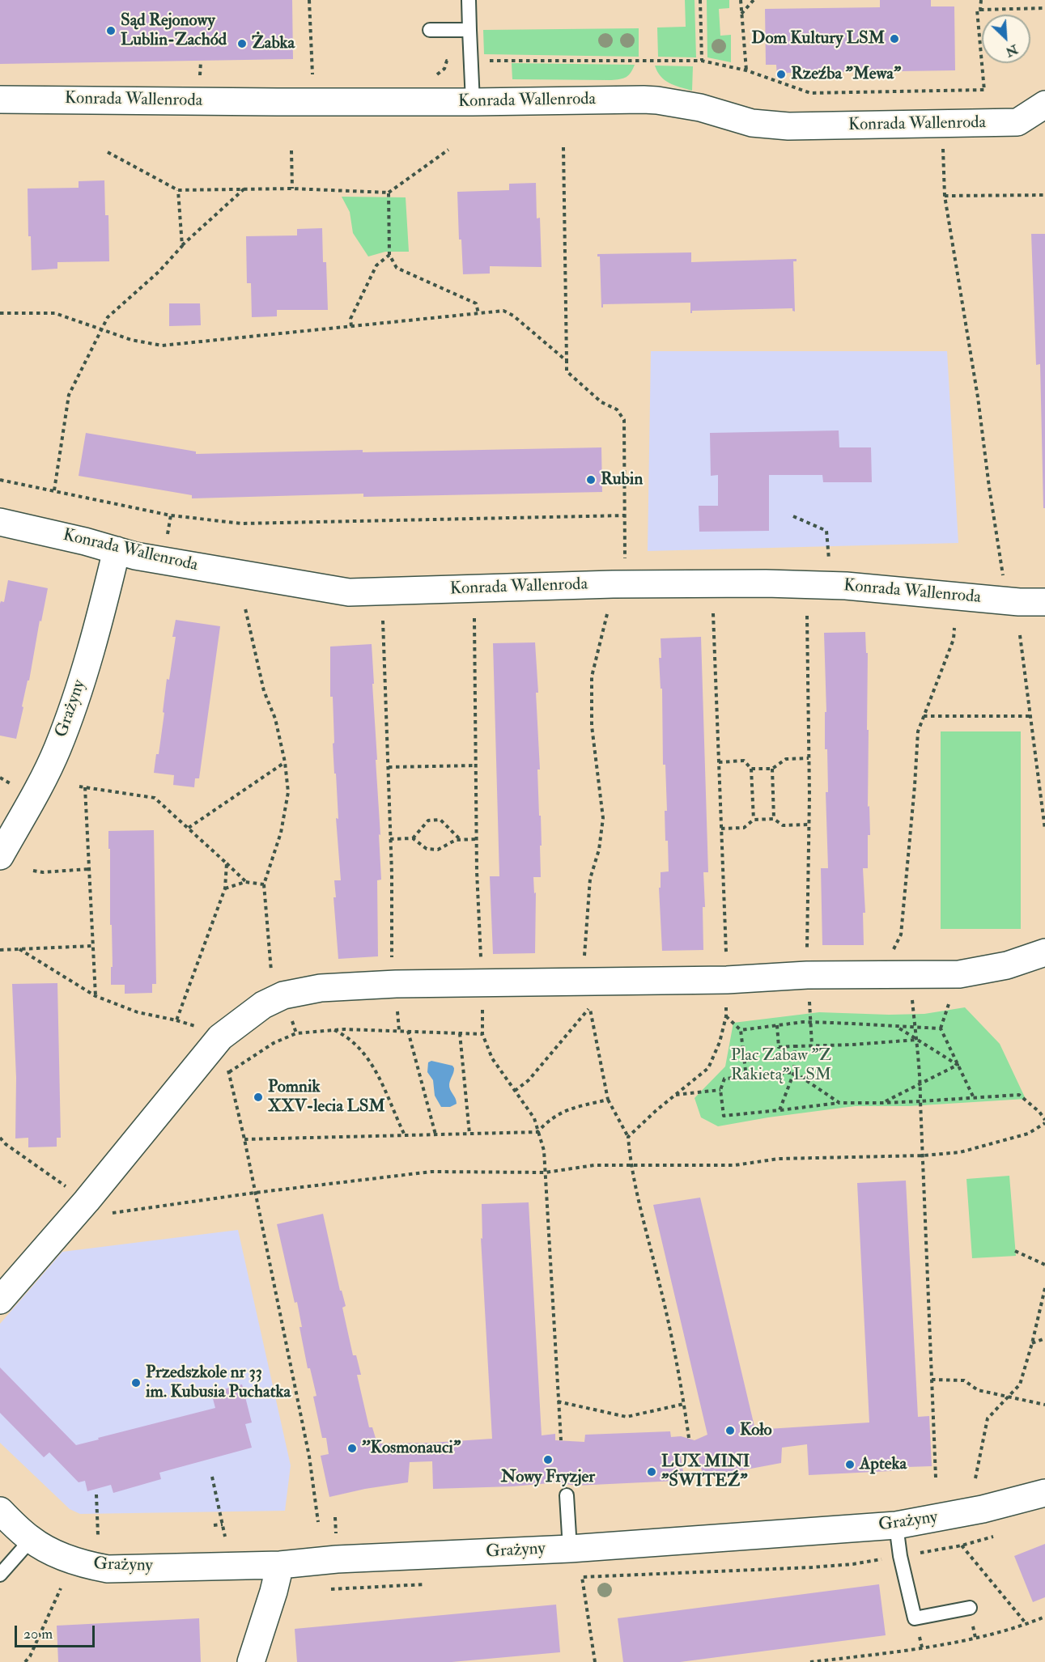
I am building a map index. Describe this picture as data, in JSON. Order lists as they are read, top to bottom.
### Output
{
  "streets": {
    "street": ["Konrada Wallenroda", "Grażyny"]
  },
  "crossings": [
    ["Konrada Wallenroda", "Grażyny"]
  ],
  "parks": ["Plac Zabaw \"Z Rakietą\" LSM"],
  "places": [
    "Sąd Rejonowy Lublin-Zachód",
    "Dom Kultury LSM",
    "Żabka",
    "Rzeźba \"Mewa\"",
    "Rubin",
    "Pomnik XXV-lecia LSM",
    "Przedszkole nr 33 im. Kubusia Puchatka",
    "Koło",
    "''Kosmonauci\"",
    "Nowy Fryzjer",
    "Apteka",
    "LUX MINI \"ŚWITEŹ\""
  ],
  "scale_bar": "20 m",
  "north": "bottom right"
}
